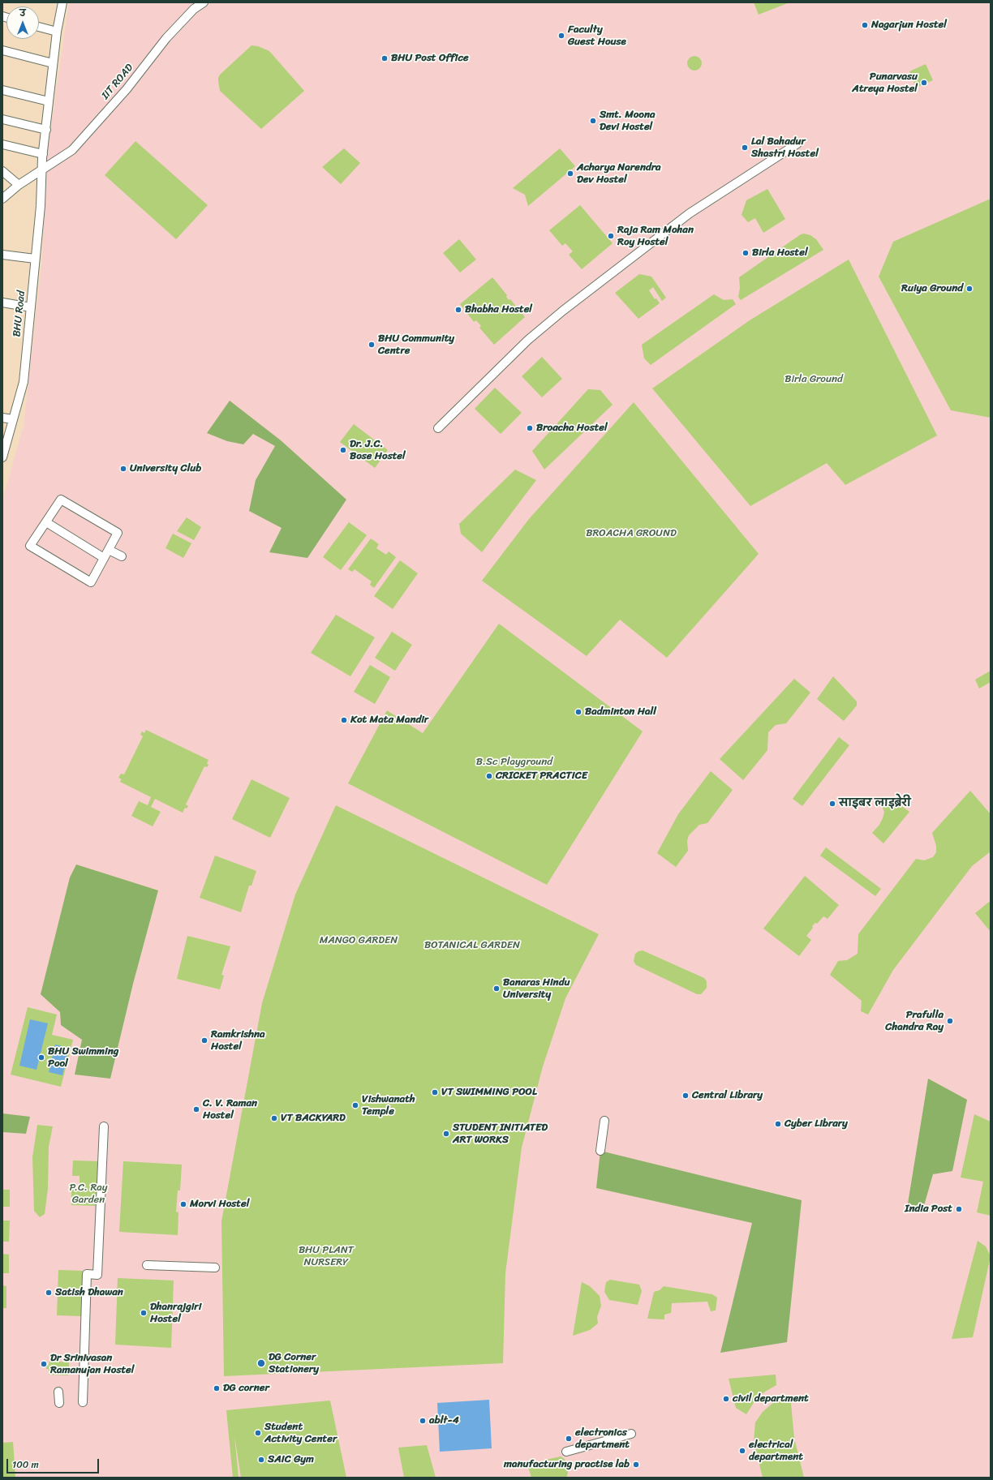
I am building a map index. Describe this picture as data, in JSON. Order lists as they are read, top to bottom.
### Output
{
  "streets": {
    "street": ["IIT ROAD", "BHU Road"]
  },
  "crossings": [
    ["IIT ROAD", "BHU Road"]
  ],
  "parks": [
    "Birla Ground",
    "BROACHA GROUND",
    "B.Sc Playground",
    "MANGO GARDEN",
    "BOTANICAL GARDEN",
    "P.C. Ray Garden",
    "BHU PLANT NURSERY"
  ],
  "places": [
    "Nagarjun Hostel",
    "Faculty Guest House",
    "BHU Post Office",
    "Punarvasu Atreya Hostel",
    "Smt. Moona Devi Hostel",
    "Lal Bahadur Shastri Hostel",
    "Acharya Narendra Dev Hostel",
    "Raja Ram Mohan Roy Hostel",
    "Birla Hostel",
    "Ruiya Ground",
    "Bhabha Hostel",
    "BHU Community Centre",
    "Broacha Hostel",
    "Dr. J.C. Bose Hostel",
    "University Club",
    "Badminton Hall",
    "Kot Mata Mandir",
    "CRICKET PRACTICE",
    "साइबर लाइब्रेरी",
    "Banaras Hindu University",
    "Prafulla Chandra Ray",
    "Ramkrishna Hostel",
    "BHU Swimming Pool",
    "VT SWIMMING POOL",
    "Central Library",
    "Vishwanath Temple",
    "C. V. Raman Hostel",
    "VT BACKYARD",
    "Cyber Library",
    "STUDENT INITIATED ART WORKS",
    "Morvi Hostel",
    "India Post",
    "Satish Dhawan",
    "Dhanrajgiri Hostel",
    "DG Corner Stationery",
    "Dr Srinivasan Ramanujan Hostel",
    "DG corner",
    "civil department",
    "ablt-4",
    "Student Activity Center",
    "electronics department",
    "electrical department",
    "SAIC Gym",
    "manufacturing practise lab"
  ],
  "scale_bar": "100 m",
  "north": "top"
}
